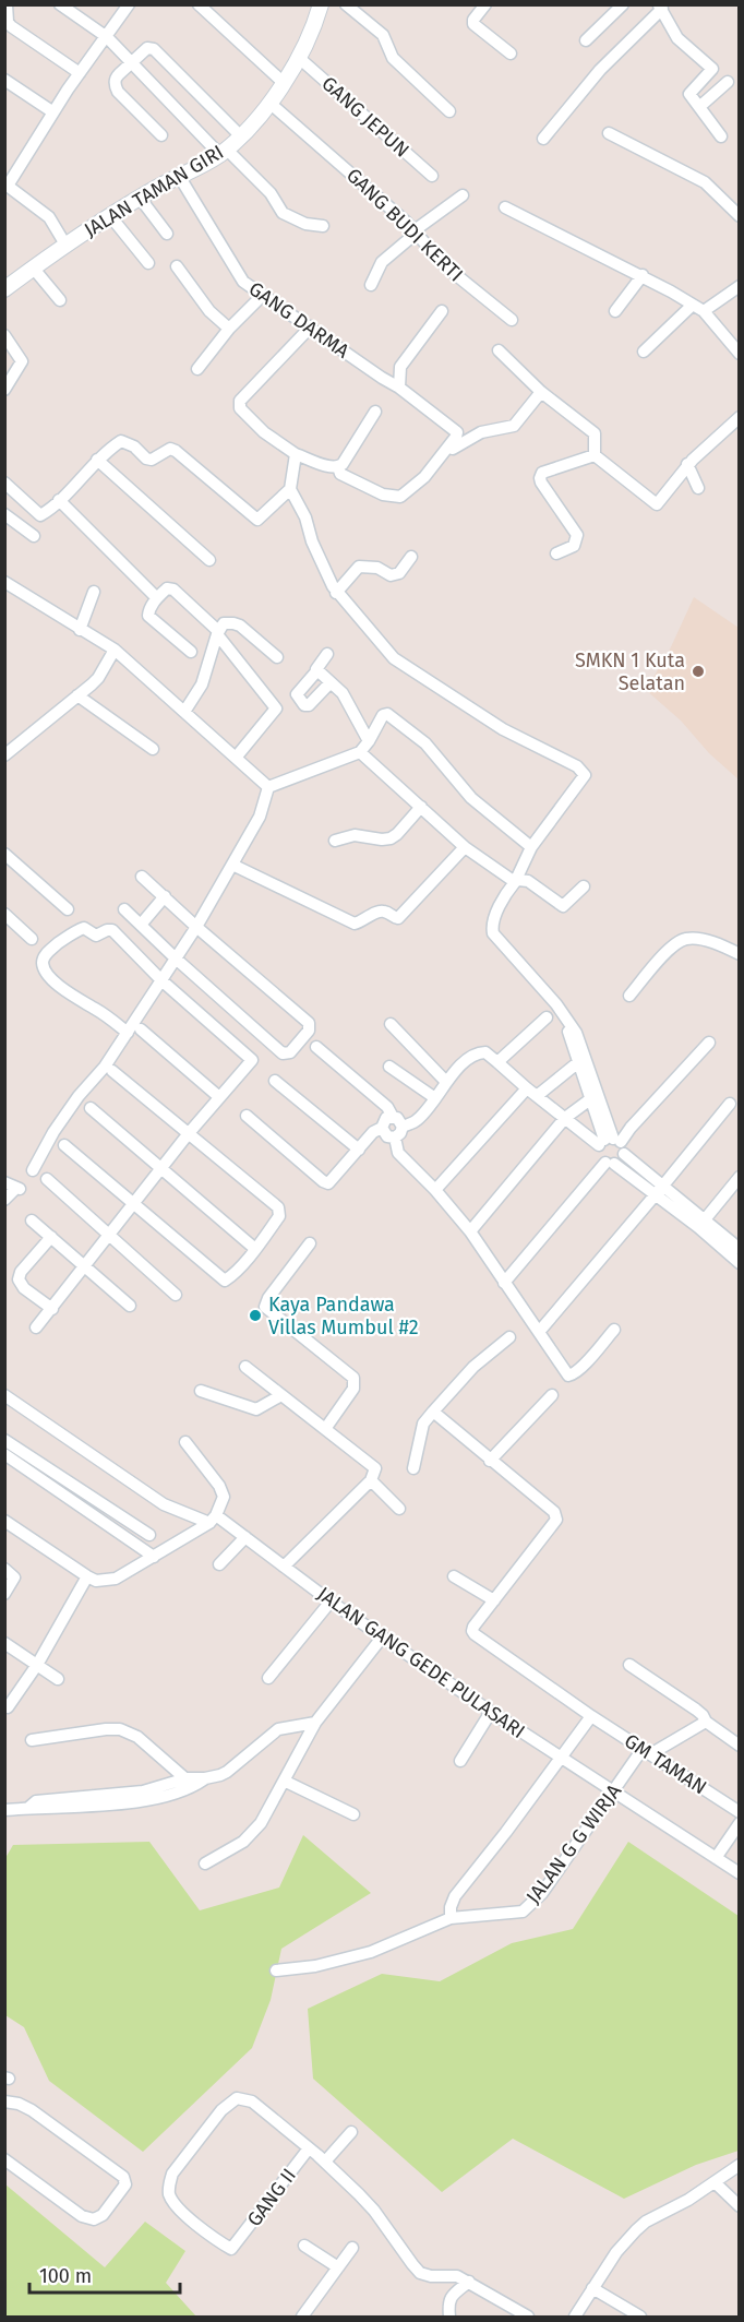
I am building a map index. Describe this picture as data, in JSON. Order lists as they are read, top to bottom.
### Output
{
  "streets": {
    "street": [
      "GANG JEPUN",
      "JALAN TAMAN GIRI",
      "GANG BUDI KERTI",
      "GANG DARMA",
      "JALAN GANG GEDE PULASARI",
      "GM TAMAN",
      "JALAN G G WIRJA",
      "GANG II"
    ]
  },
  "crossings": [
    ["GANG JEPUN", "JALAN TAMAN GIRI"],
    ["JALAN TAMAN GIRI", "GANG BUDI KERTI"],
    ["JALAN TAMAN GIRI", "GANG DARMA"],
    ["JALAN GANG GEDE PULASARI", "JALAN G G WIRJA"],
    ["GM TAMAN", "JALAN G G WIRJA"]
  ],
  "places": ["SMKN 1 Kuta Selatan", "Kaya Pandawa Villas Mumbul #2"],
  "scale_bar": "100 m"
}
